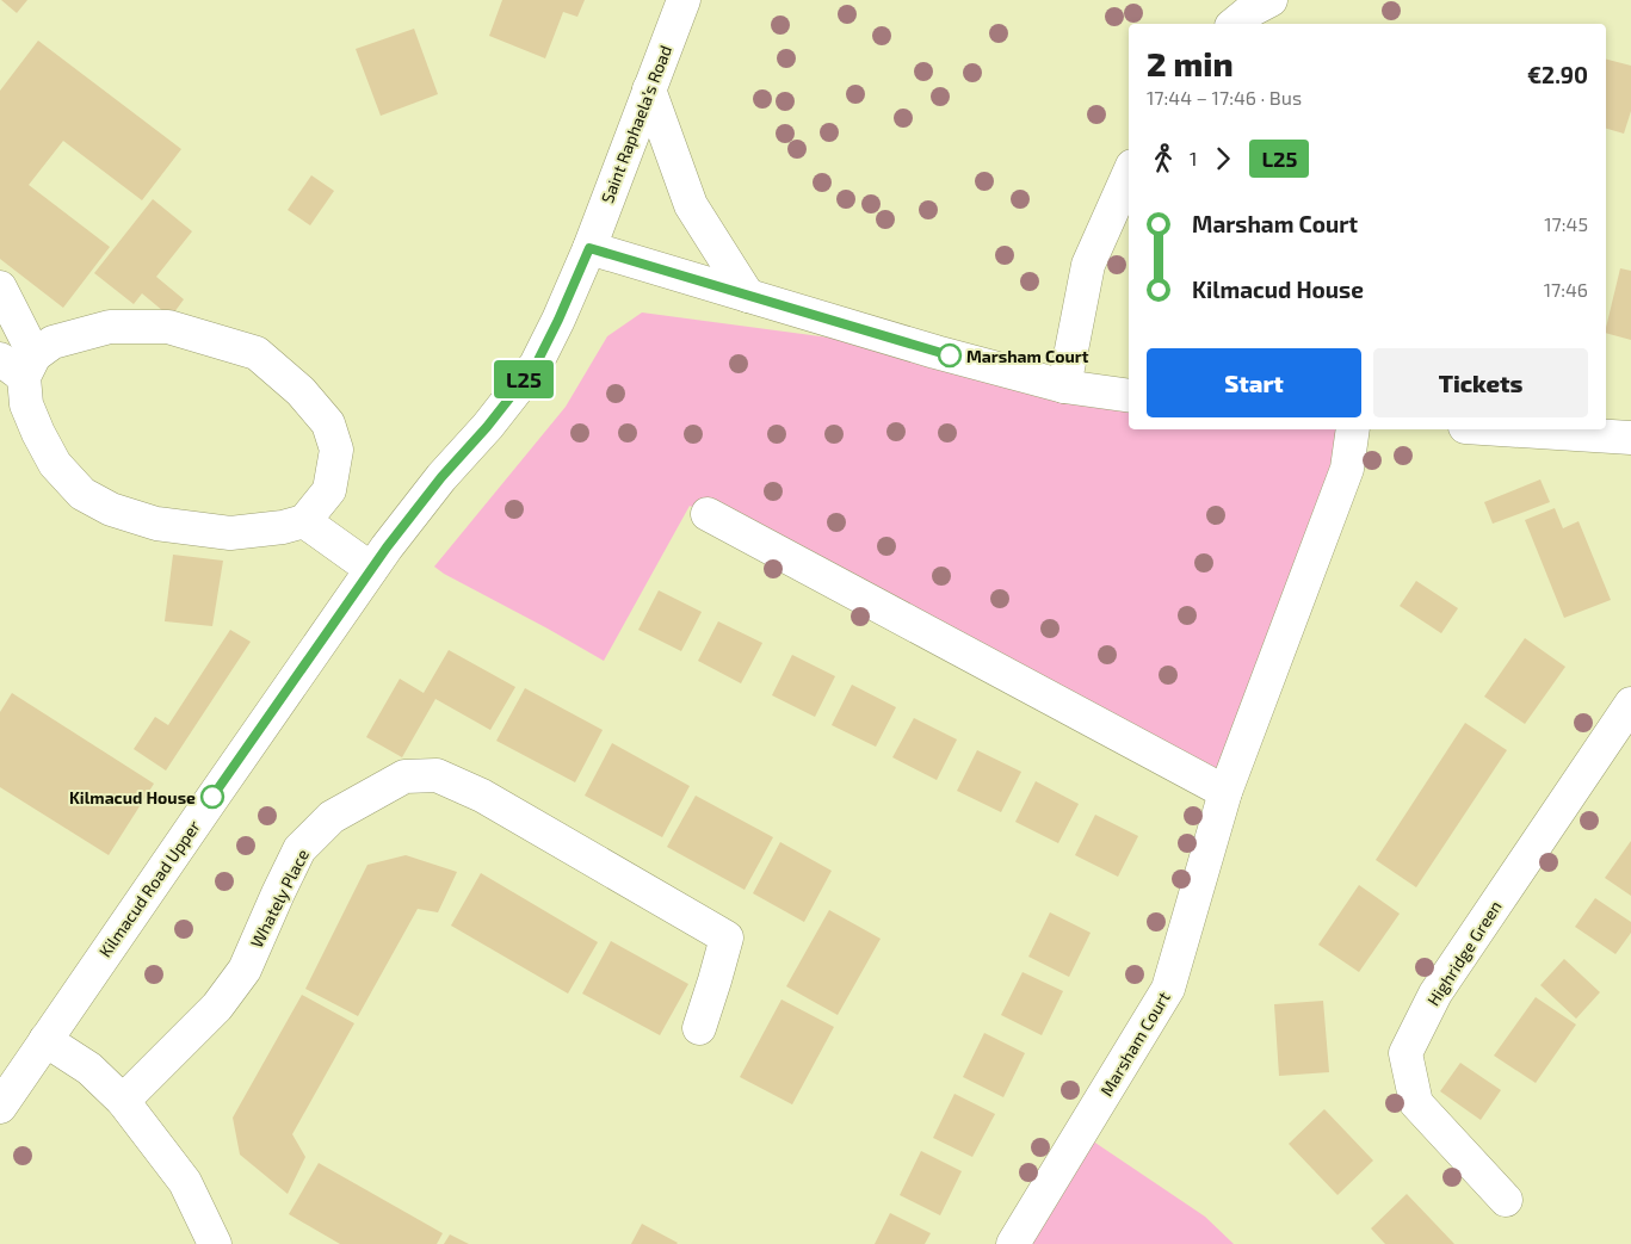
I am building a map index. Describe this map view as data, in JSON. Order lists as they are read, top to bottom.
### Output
{
  "streets": {
    "street": [
      "Saint Raphaela’s Road",
      "Kilmacud Road Upper",
      "Whately Place",
      "Highridge Green",
      "Marsham Court"
    ]
  },
  "crossings": [
    ["Saint Raphaela’s Road", "Kilmacud Road Upper"]
  ],
  "places": ["Marsham Court", "Kilmacud House"],
  "lines": ["bus line L25"],
  "page": {
    "on_map": "L25",
    "heading": ["2 min", "17:44 – 17:46 · Bus", "€2.90"],
    "legs": ["1", "L25"],
    "list": [
      {
        "name": "Marsham Court",
        "value": "17:45"
      },
      {
        "name": "Kilmacud House",
        "value": "17:46"
      }
    ],
    "buttons": ["Start", "Tickets"]
  }
}
